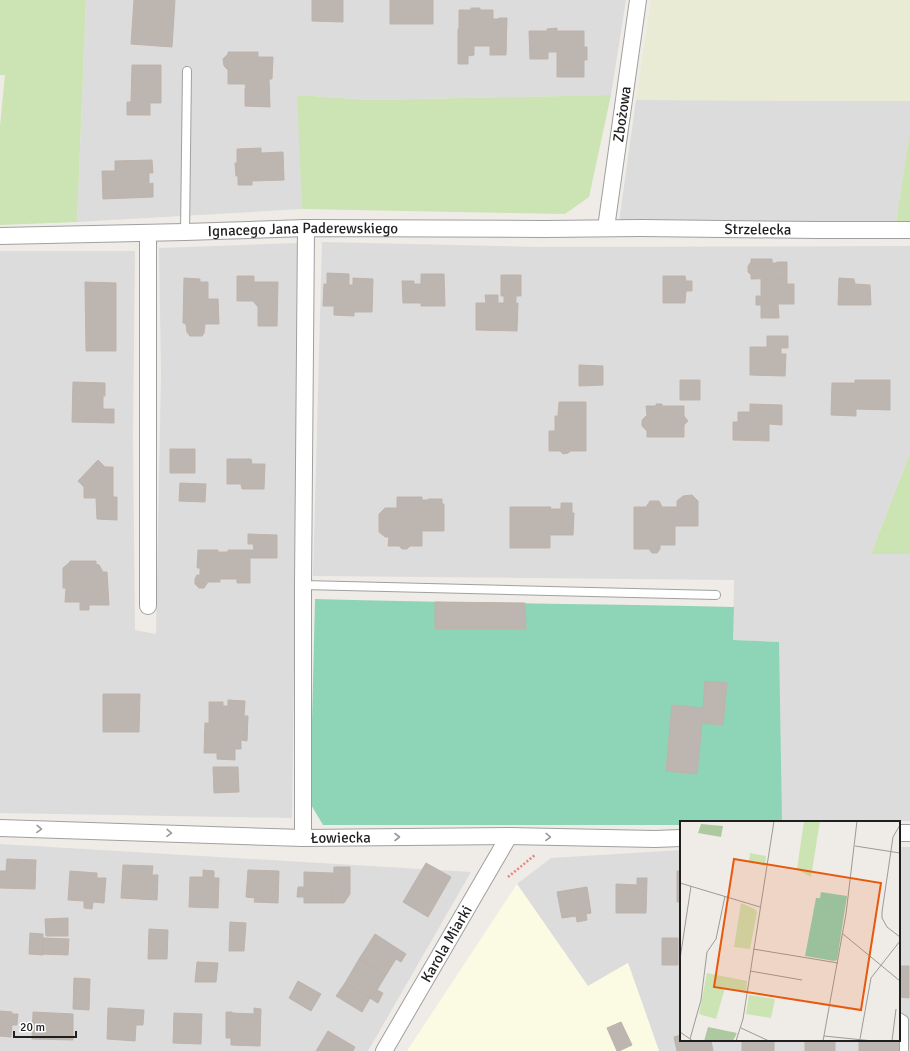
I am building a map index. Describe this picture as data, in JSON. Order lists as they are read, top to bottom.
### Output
{
  "streets": {
    "street": [
      "Zbożowa",
      "Strzelecka",
      "Ignacego Jana Paderewskiego",
      "Łowiecka",
      "Karola Miarki"
    ]
  },
  "crossings": [
    ["Zbożowa", "Strzelecka"],
    ["Zbożowa", "Ignacego Jana Paderewskiego"],
    ["Strzelecka", "Ignacego Jana Paderewskiego"],
    ["Łowiecka", "Karola Miarki"]
  ],
  "one_way": ["Łowiecka"],
  "scale_bar": "20 m"
}
